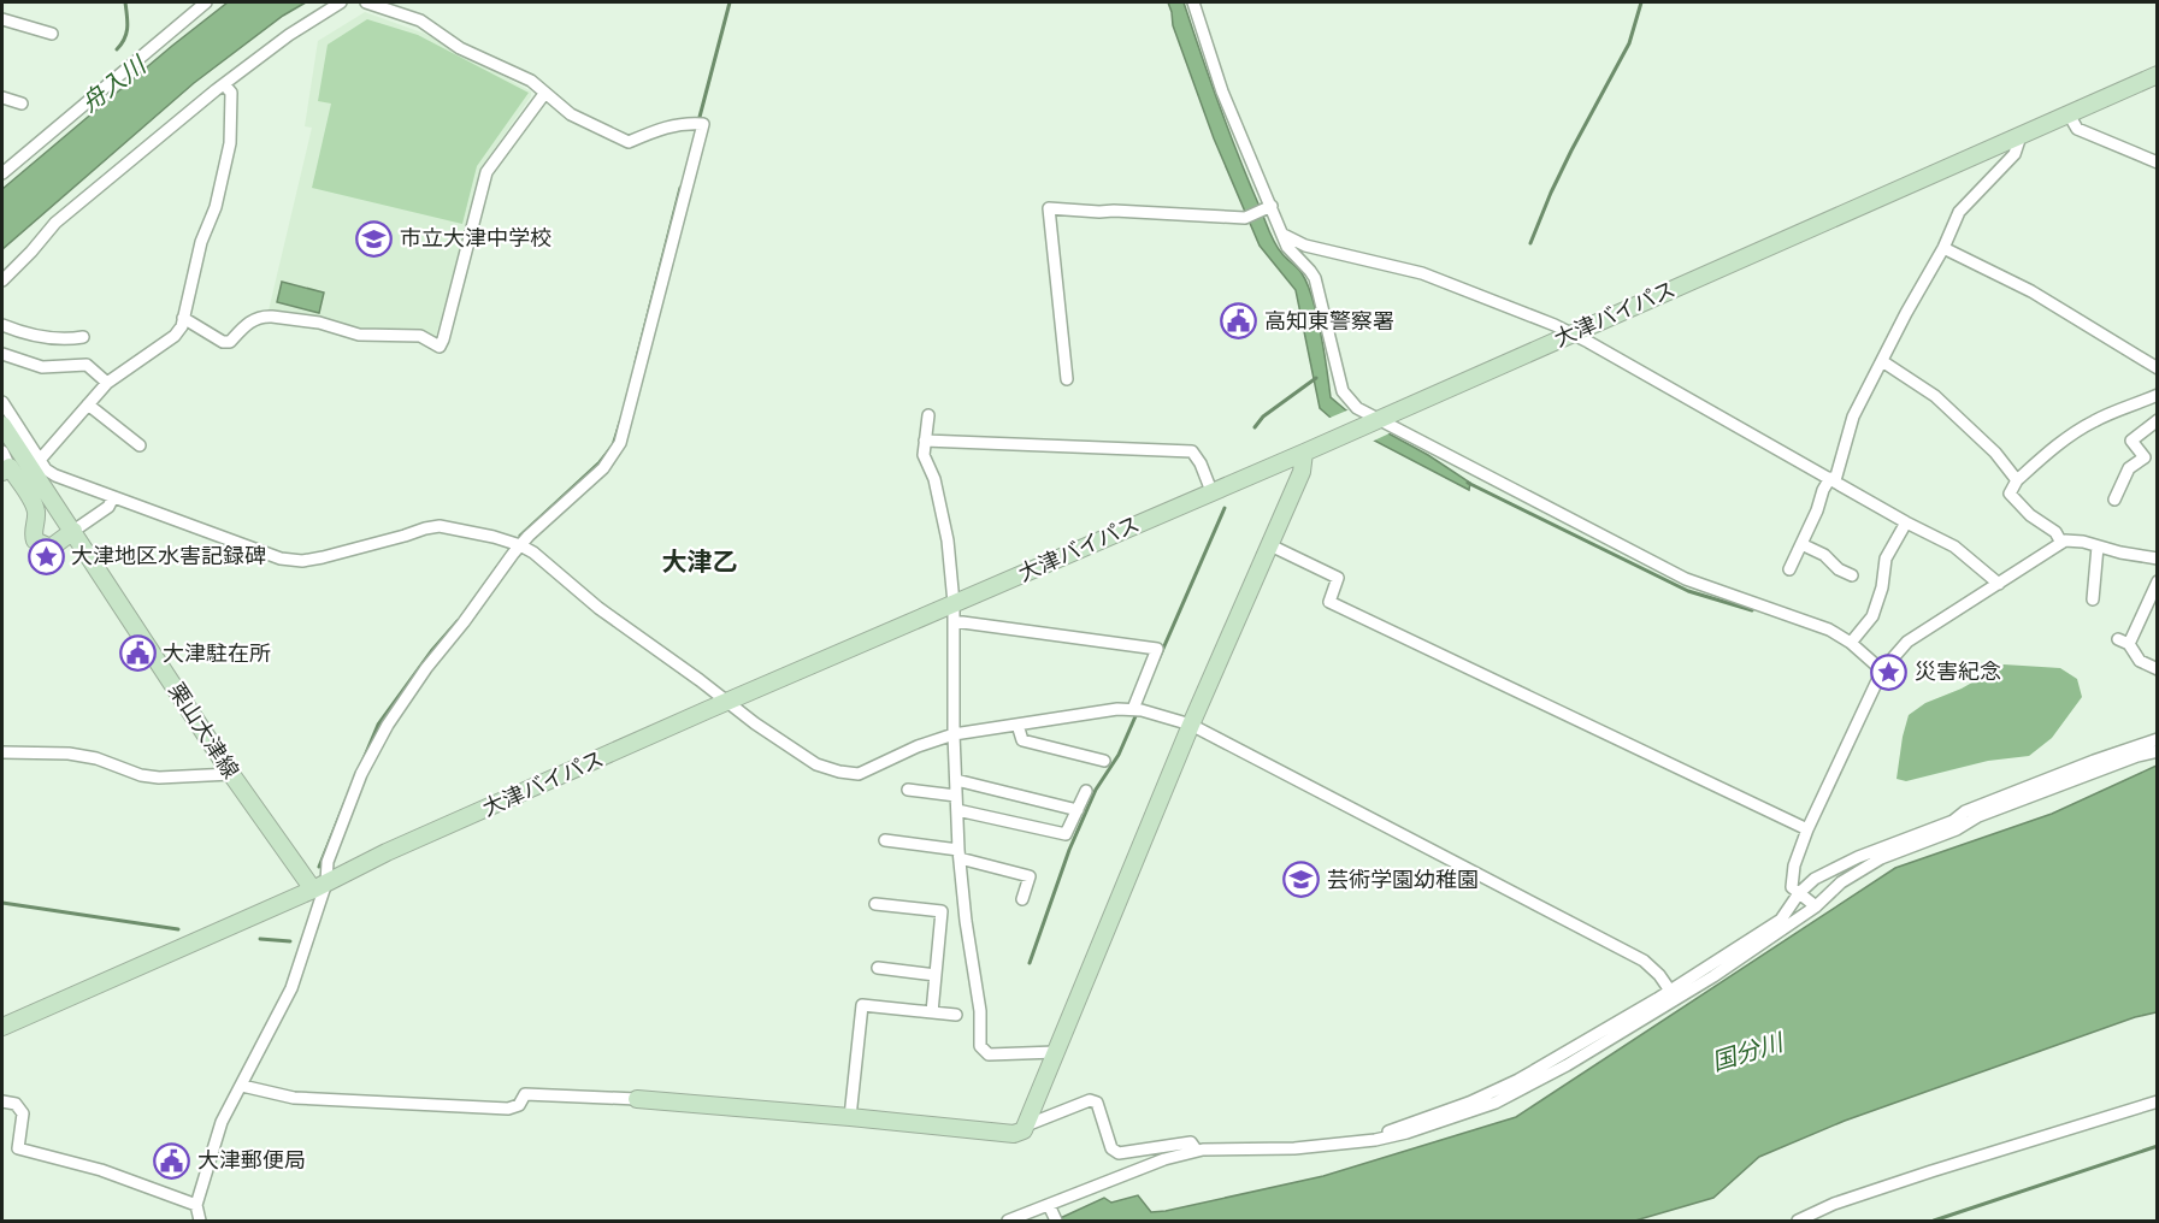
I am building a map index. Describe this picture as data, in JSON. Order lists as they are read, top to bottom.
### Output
{
  "streets": {
    "main road": ["大津バイパス", "栗山大津線"]
  },
  "crossings": [
    ["大津バイパス", "栗山大津線"]
  ],
  "districts": ["大津乙"],
  "water": ["舟入川", "国分川"],
  "places": {
    "school or university": ["市立大津中学校", "芸術学園幼稚園"],
    "public building": ["高知東警察署", "大津駐在所", "大津郵便局"],
    "place": ["大津地区水害記録碑", "災害紀念"]
  }
}
